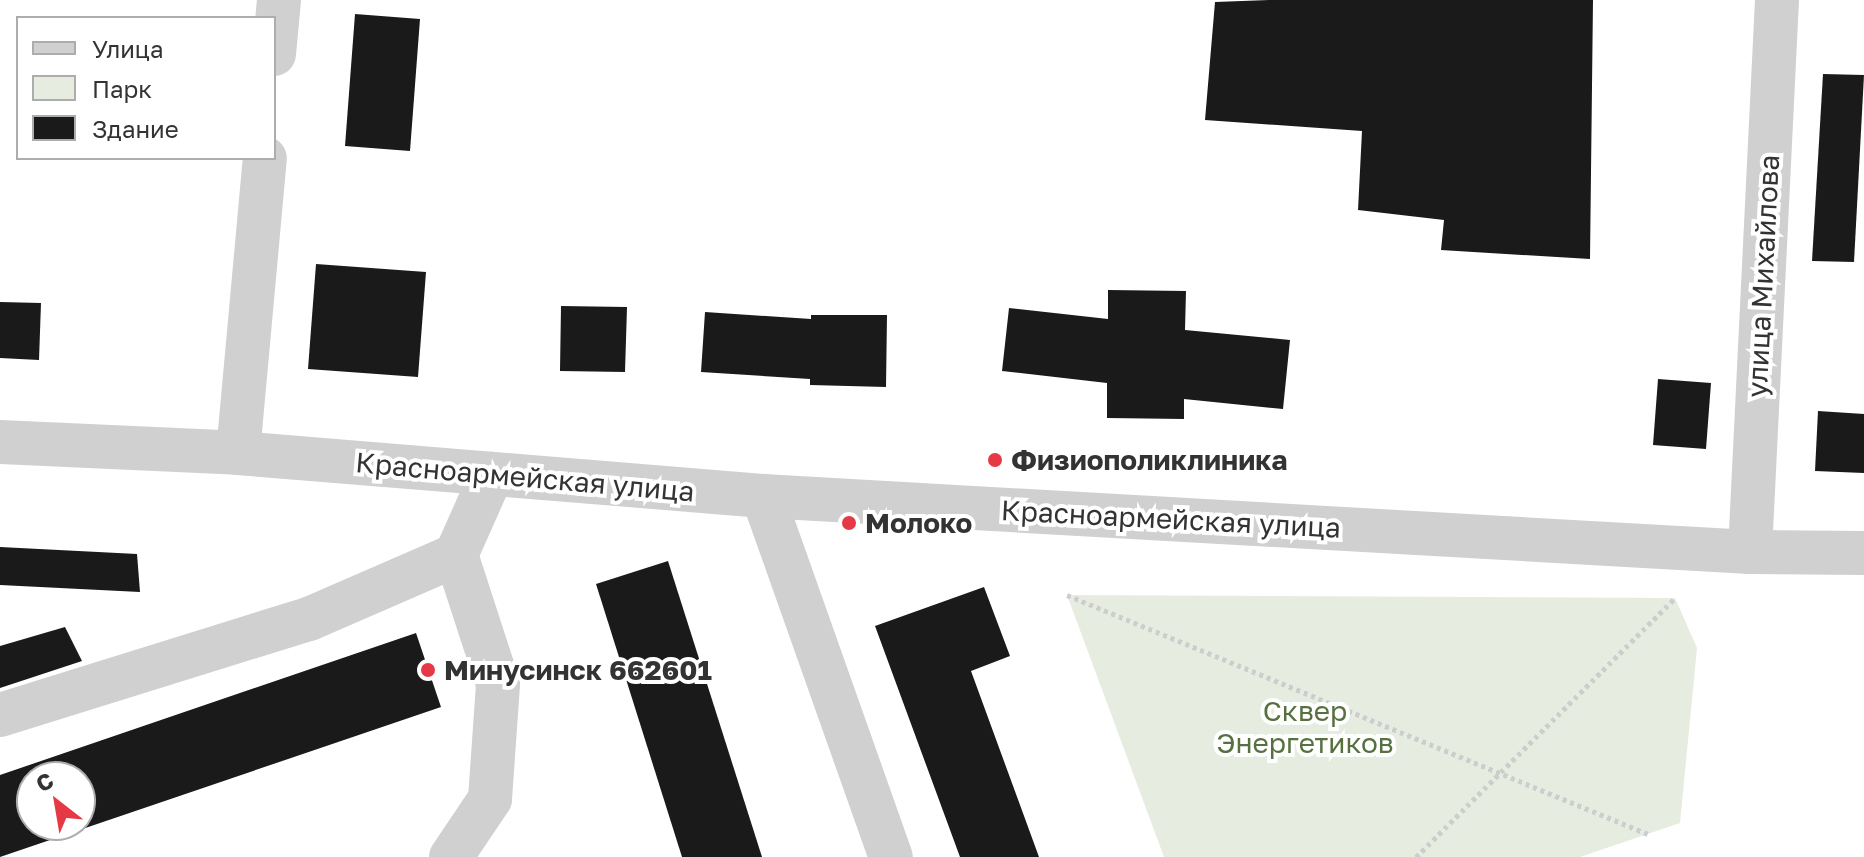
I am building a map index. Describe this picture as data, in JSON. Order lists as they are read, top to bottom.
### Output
{
  "streets": {
    "street": ["улица Михайлова", "Красноармейская улица"]
  },
  "crossings": [
    ["улица Михайлова", "Красноармейская улица"]
  ],
  "parks": ["Сквер Энергетиков"],
  "places": ["Физиополиклиника", "Молоко", "Минусинск 662601"],
  "legend": ["Улица", "Парк", "Здание"],
  "north": "top left"
}
